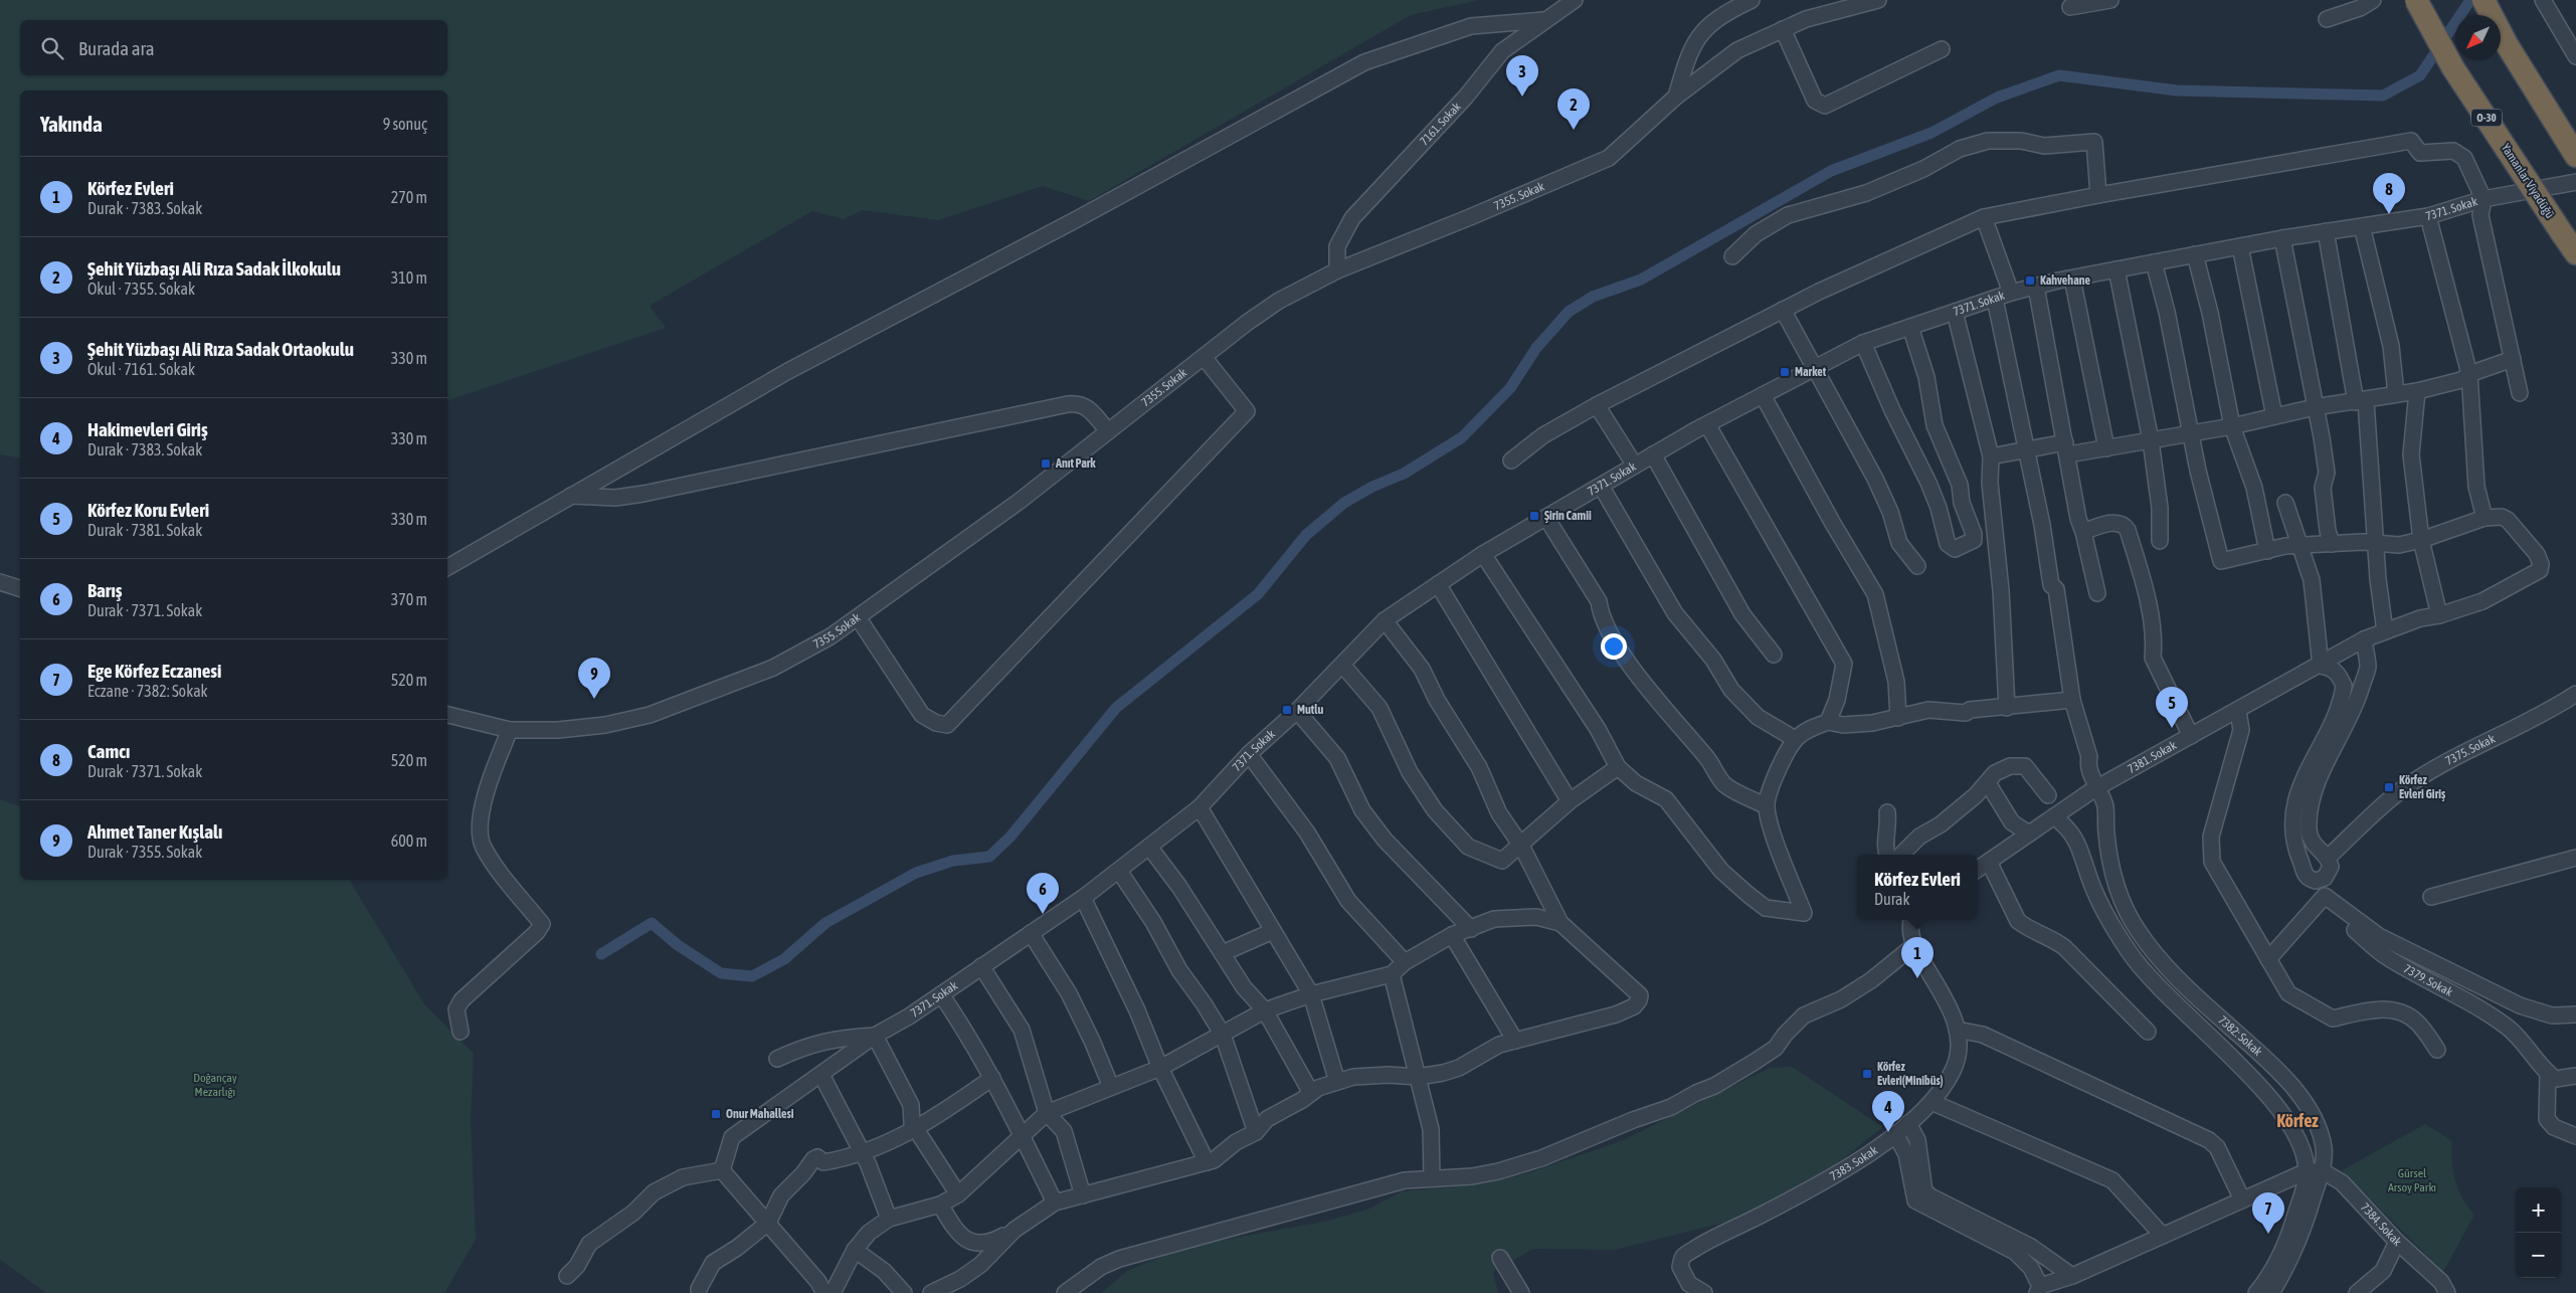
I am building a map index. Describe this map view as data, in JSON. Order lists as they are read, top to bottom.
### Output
{
  "streets": {
    "highway": ["O-30", "Yamanlar Viyadüğü"],
    "street": [
      "7161. Sokak",
      "7355. Sokak",
      "7371. Sokak",
      "7375. Sokak",
      "7381. Sokak",
      "7379. Sokak",
      "7382: Sokak",
      "7383. Sokak",
      "7384. Sokak"
    ]
  },
  "crossings": [
    ["7161. Sokak", "7355. Sokak"],
    ["7371. Sokak", "7382: Sokak"],
    ["7375. Sokak", "7379. Sokak"],
    ["7381. Sokak", "7379. Sokak"],
    ["7381. Sokak", "7382: Sokak"],
    ["7382: Sokak", "7384. Sokak"]
  ],
  "districts": ["Körfez"],
  "parks": ["Doğançay Mezarlığı", "Gürsel Arsoy Parkı"],
  "places": {
    "transit": [
      "Kahvehane",
      "Market",
      "Anıt Park",
      "Şirin Camii",
      "Mutlu",
      "Körfez Evleri Giriş",
      "Körfez Evleri(Minibüs)",
      "Onur Mahallesi"
    ]
  },
  "north": "bottom left",
  "page": {
    "search": "Burada ara",
    "pins": [
      "3",
      "2",
      "8",
      "9",
      "5",
      "6",
      "1",
      "4",
      "7"
    ],
    "heading": ["Yakında", "9 sonuç"],
    "list": [
      {
        "mark": "1",
        "name": "Körfez Evleri",
        "note": "Durak · 7383. Sokak",
        "value": "270 m"
      },
      {
        "mark": "2",
        "name": "Şehit Yüzbaşı Ali Rıza Sadak İlkokulu",
        "note": "Okul · 7355. Sokak",
        "value": "310 m"
      },
      {
        "mark": "3",
        "name": "Şehit Yüzbaşı Ali Rıza Sadak Ortaokulu",
        "note": "Okul · 7161. Sokak",
        "value": "330 m"
      },
      {
        "mark": "4",
        "name": "Hakimevleri Giriş",
        "note": "Durak · 7383. Sokak",
        "value": "330 m"
      },
      {
        "mark": "5",
        "name": "Körfez Koru Evleri",
        "note": "Durak · 7381. Sokak",
        "value": "330 m"
      },
      {
        "mark": "6",
        "name": "Barış",
        "note": "Durak · 7371. Sokak",
        "value": "370 m"
      },
      {
        "mark": "7",
        "name": "Ege Körfez Eczanesi",
        "note": "Eczane · 7382: Sokak",
        "value": "520 m"
      },
      {
        "mark": "8",
        "name": "Camcı",
        "note": "Durak · 7371. Sokak",
        "value": "520 m"
      },
      {
        "mark": "9",
        "name": "Ahmet Taner Kışlalı",
        "note": "Durak · 7355. Sokak",
        "value": "600 m"
      }
    ],
    "popup": ["Körfez Evleri", "Durak"],
    "map_buttons": ["+", "−"]
  }
}
